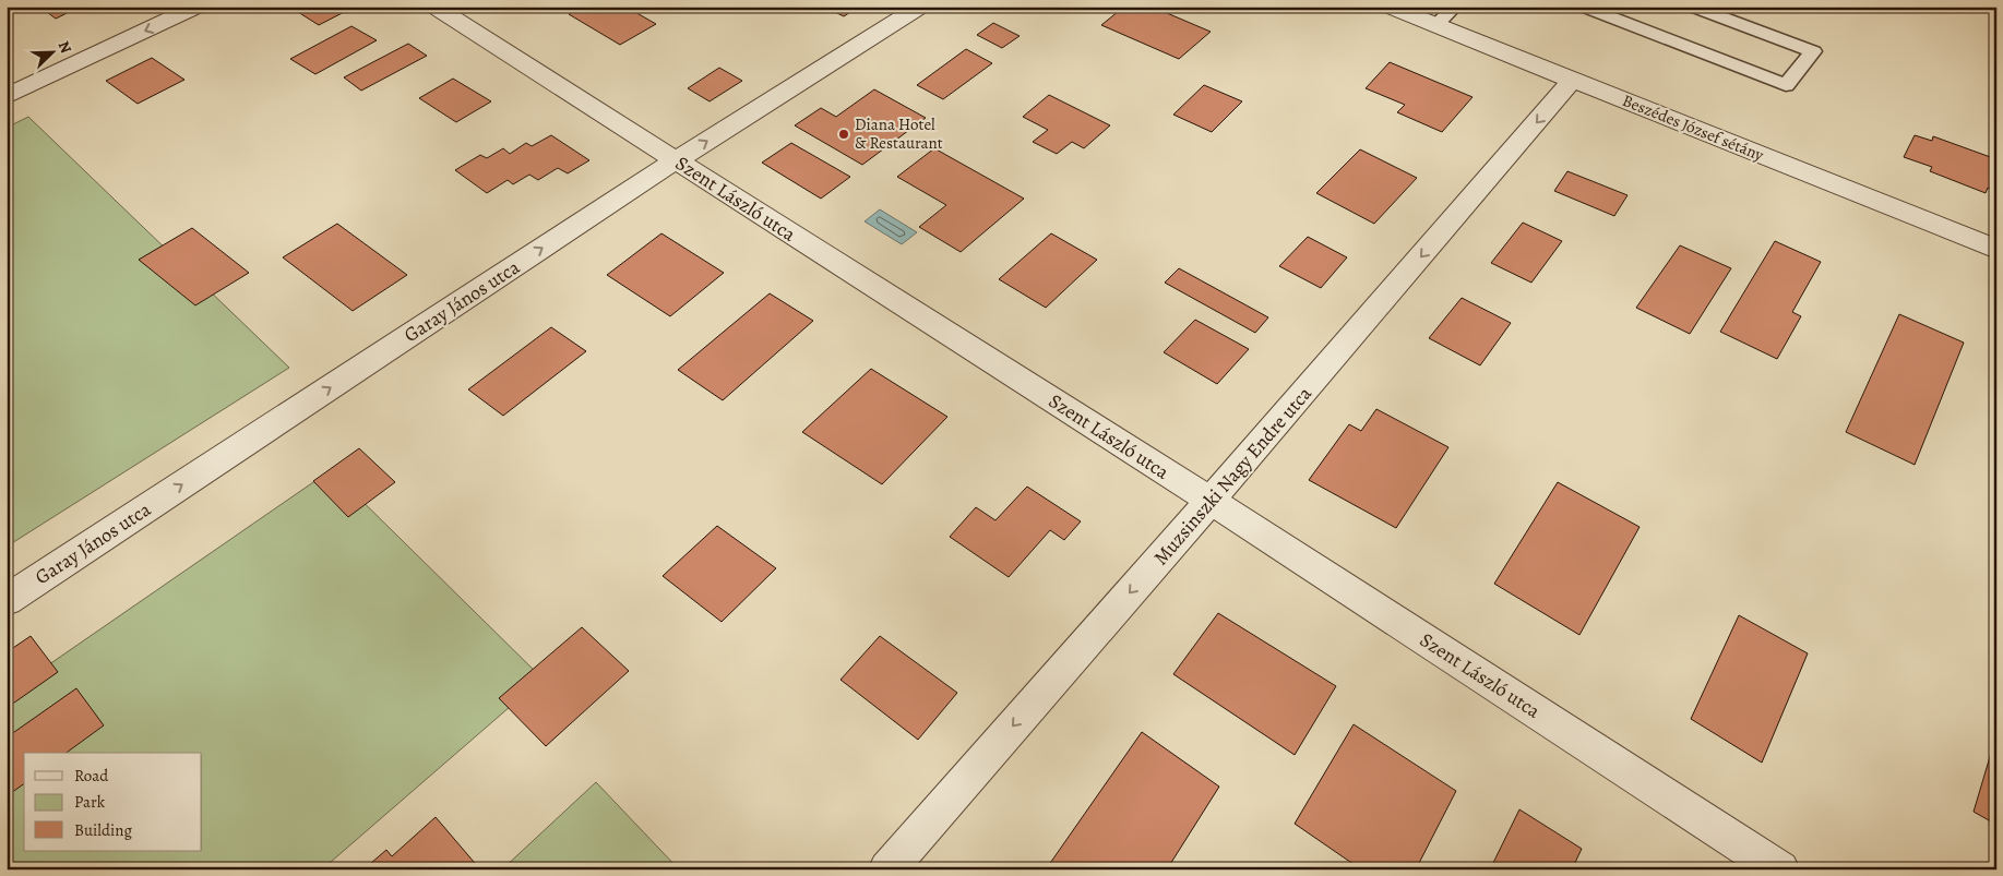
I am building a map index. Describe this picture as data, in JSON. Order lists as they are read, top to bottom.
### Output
{
  "streets": {
    "street": [
      "Beszédes József sétány",
      "Szent László utca",
      "Garay János utca",
      "Muzsinszki Nagy Endre utca"
    ]
  },
  "crossings": [
    ["Beszédes József sétány", "Muzsinszki Nagy Endre utca"],
    ["Szent László utca", "Garay János utca"],
    ["Szent László utca", "Muzsinszki Nagy Endre utca"]
  ],
  "one_way": ["Garay János utca", "Muzsinszki Nagy Endre utca"],
  "places": ["Diana Hotel & Restaurant"],
  "legend": ["Road", "Park", "Building"],
  "north": "top right"
}
